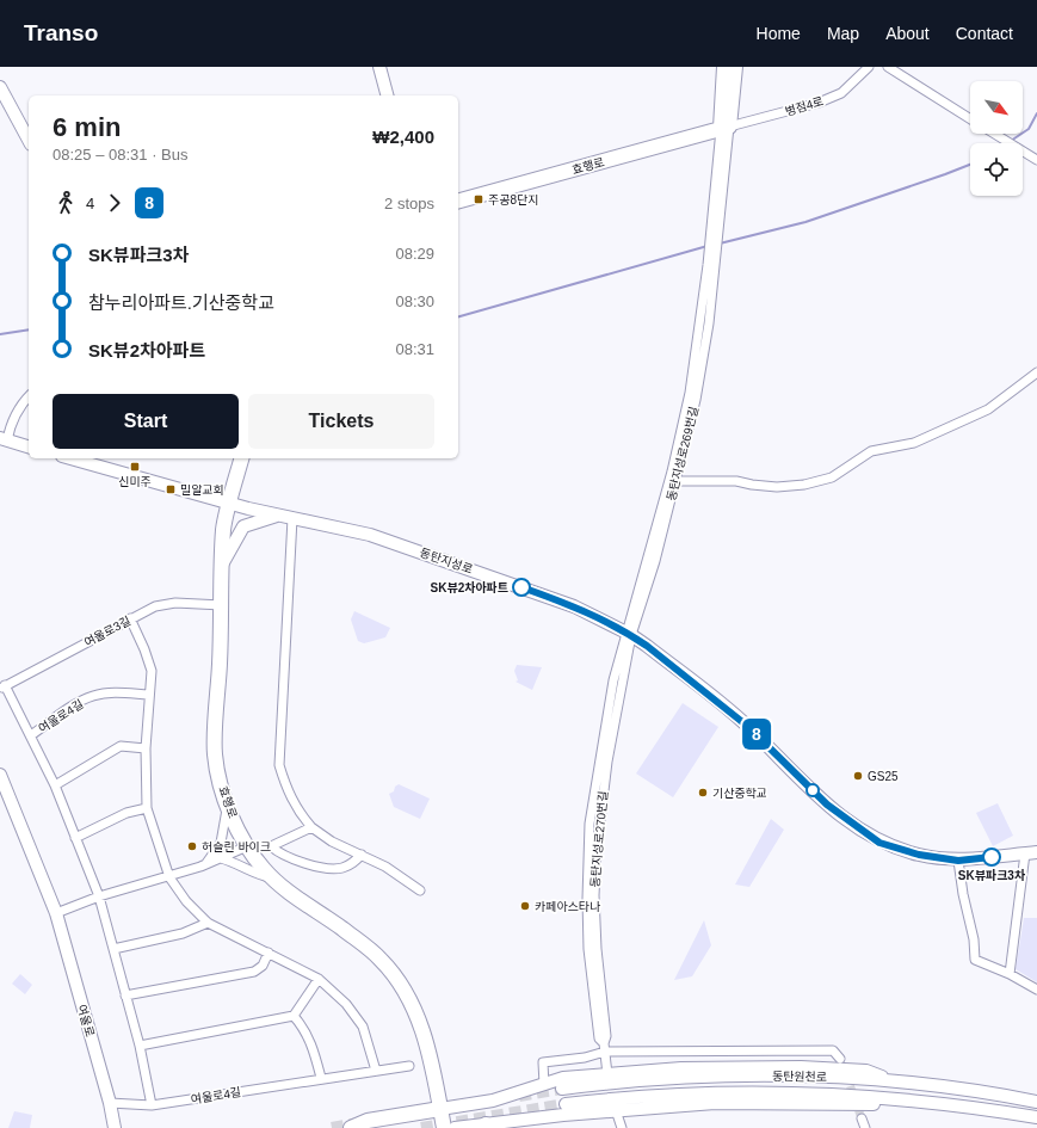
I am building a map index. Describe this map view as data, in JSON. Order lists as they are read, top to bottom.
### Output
{
  "streets": {
    "main road": [
      "효행로",
      "동탄지성로",
      "여울로",
      "동탄원천로"
    ],
    "street": [
      "병점4로",
      "동탄지성로269번길",
      "여울로3길",
      "여울로4길"
    ]
  },
  "crossings": [
    ["병점4로", "효행로"],
    ["효행로", "동탄지성로"],
    ["효행로", "여울로3길"],
    ["동탄지성로269번길", "동탄지성로"],
    ["여울로4길", "여울로"]
  ],
  "places": {
    "transit": ["주공8단지", "신미주", "밀알교회"],
    "other": [
      "SK뷰2차아파트",
      "GS25",
      "기산중학교",
      "허슬린 바이크",
      "SK뷰파크3차",
      "카페아스타나"
    ]
  },
  "lines": ["bus line 8"],
  "north": "bottom right",
  "page": {
    "header": "Transo",
    "nav": [
      "Home",
      "Map",
      "About",
      "Contact"
    ],
    "on_map": "8",
    "heading": ["6 min", "08:25 – 08:31 · Bus", "₩2,400"],
    "legs": ["4", "8", "2 stops"],
    "list": [
      {
        "name": "SK뷰파크3차",
        "value": "08:29"
      },
      {
        "name": "참누리아파트.기산중학교",
        "value": "08:30"
      },
      {
        "name": "SK뷰2차아파트",
        "value": "08:31"
      }
    ],
    "buttons": ["Start", "Tickets"]
  }
}
